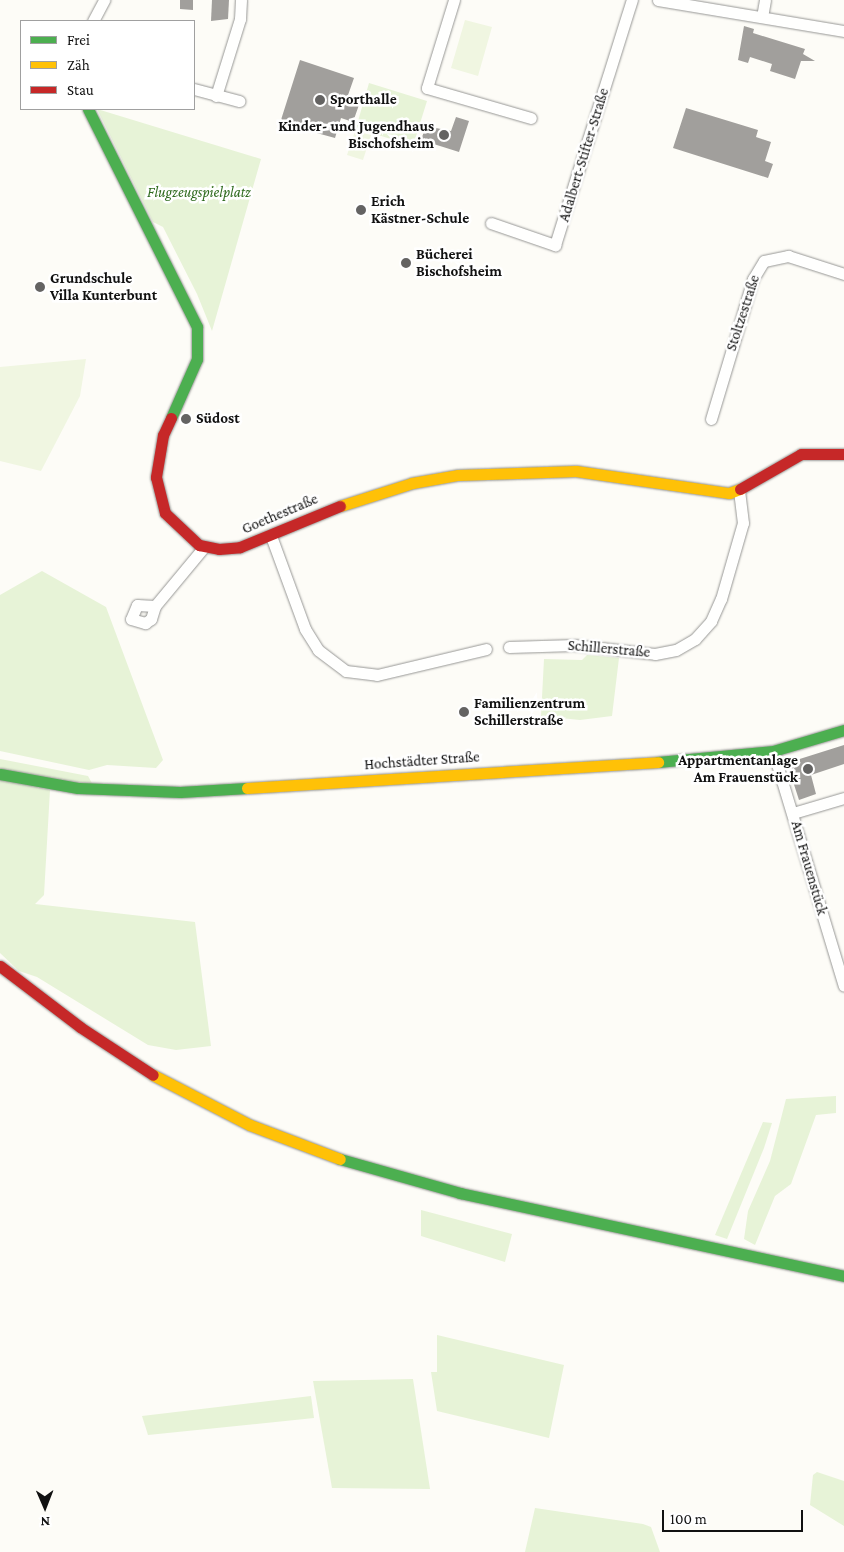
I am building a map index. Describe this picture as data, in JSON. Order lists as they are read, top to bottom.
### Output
{
  "streets": {
    "street": [
      "Adalbert-Stifter-Straße",
      "Stoltzestraße",
      "Goethestraße",
      "Schillerstraße",
      "Hochstädter Straße",
      "Am Frauenstück"
    ]
  },
  "crossings": [
    ["Goethestraße", "Schillerstraße"],
    ["Hochstädter Straße", "Am Frauenstück"]
  ],
  "parks": ["Flugzeugspielplatz"],
  "places": [
    "Sporthalle",
    "Kinder- und Jugendhaus Bischofsheim",
    "Erich Kästner-Schule",
    "Bücherei Bischofsheim",
    "Grundschule Villa Kunterbunt",
    "Südost",
    "Familienzentrum Schillerstraße",
    "Appartmentanlage Am Frauenstück"
  ],
  "legend": ["Frei", "Zäh", "Stau"],
  "scale_bar": "100 m",
  "north": "bottom"
}
